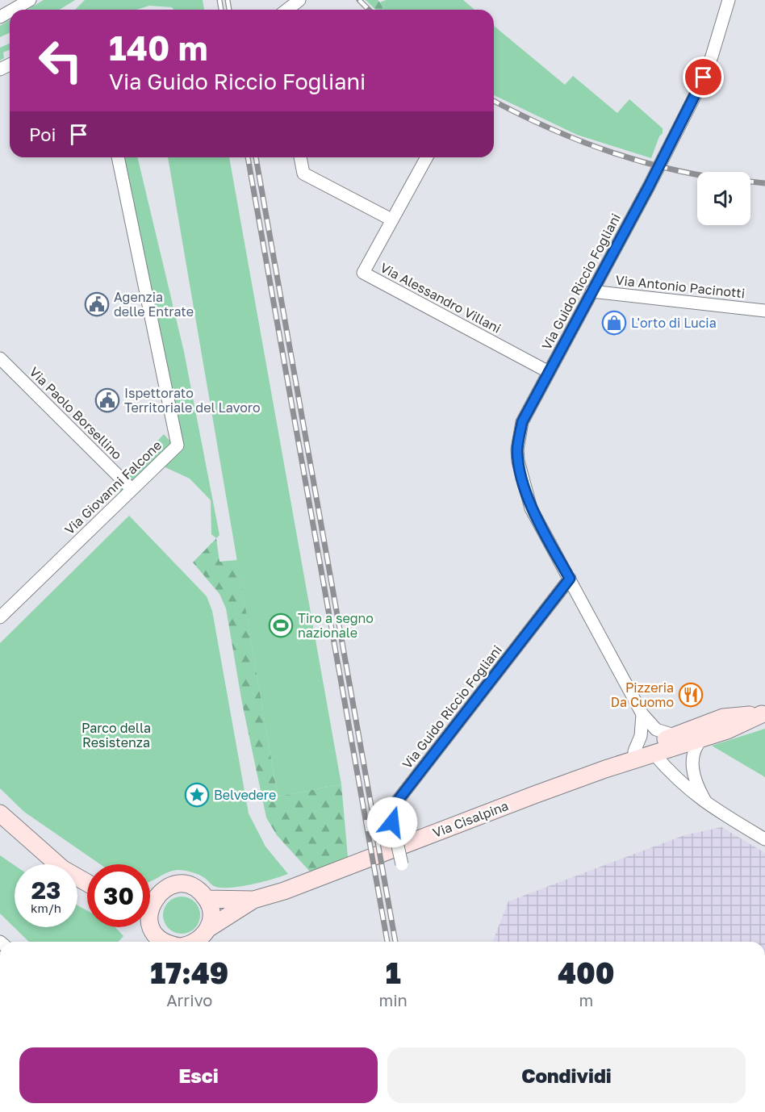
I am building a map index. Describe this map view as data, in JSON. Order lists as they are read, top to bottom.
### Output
{
  "streets": {
    "main road": ["Via Cisalpina"],
    "street": [
      "Via Guido Riccio Fogliani",
      "Via Antonio Pacinotti",
      "Via Alessandro Villani",
      "Via Paolo Borsellino",
      "Via Giovanni Falcone"
    ]
  },
  "crossings": [
    ["Via Guido Riccio Fogliani", "Via Antonio Pacinotti"],
    ["Via Guido Riccio Fogliani", "Via Alessandro Villani"],
    ["Via Guido Riccio Fogliani", "Via Cisalpina"],
    ["Via Paolo Borsellino", "Via Giovanni Falcone"]
  ],
  "parks": ["Parco della Resistenza"],
  "places": {
    "public building": ["Agenzia delle Entrate", "Ispettorato Territoriale del Lavoro"],
    "shop": ["L'orto di Lucia"],
    "sports": ["Tiro a segno nazionale"],
    "restaurant": ["Pizzeria Da Cuomo"],
    "place": ["Belvedere"]
  },
  "page": {
    "turn": ["140 m", "Via Guido Riccio Fogliani"],
    "then": "Poi",
    "speed": "23 km/h",
    "limit": "30",
    "eta": [
      "17:49",
      "Arrivo",
      "1",
      "min",
      "400",
      "m"
    ],
    "buttons": ["Esci", "Condividi"]
  }
}
